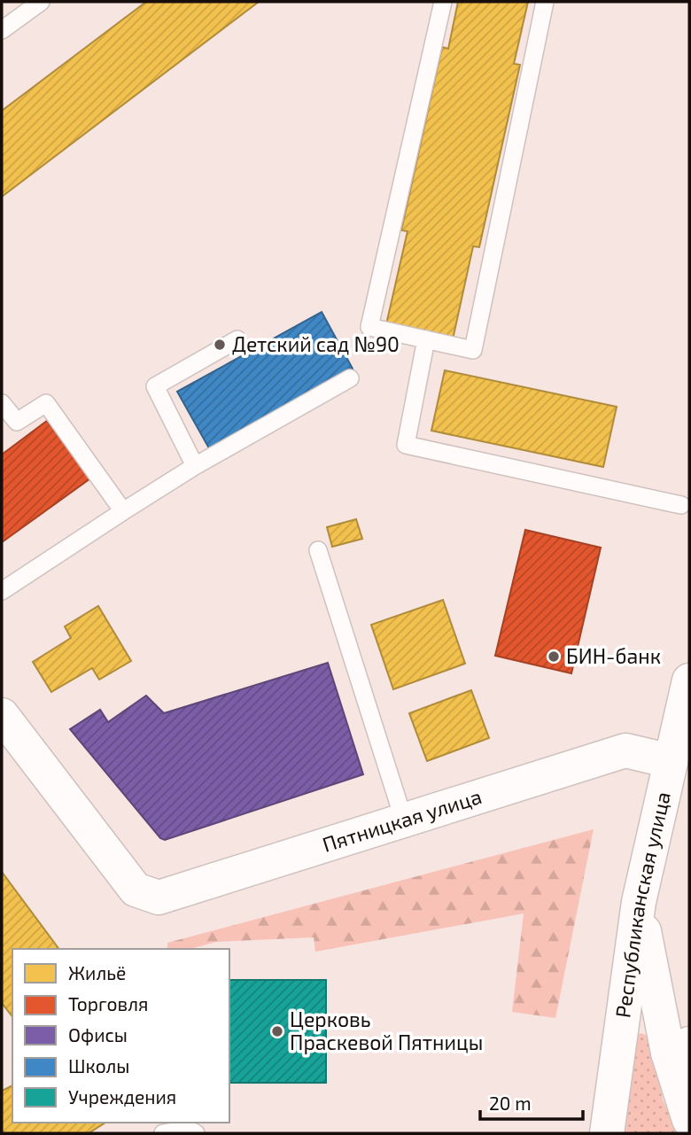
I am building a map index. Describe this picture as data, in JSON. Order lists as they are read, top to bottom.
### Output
{
  "streets": {
    "street": ["Пятницкая улица", "Республиканская улица"]
  },
  "crossings": [
    ["Пятницкая улица", "Республиканская улица"]
  ],
  "places": ["Детский сад №90", "БИН-банк", "Церковь Праскевой Пятницы"],
  "legend": [
    "Жильё",
    "Торговля",
    "Офисы",
    "Школы",
    "Учреждения"
  ],
  "scale_bar": "20 m"
}
